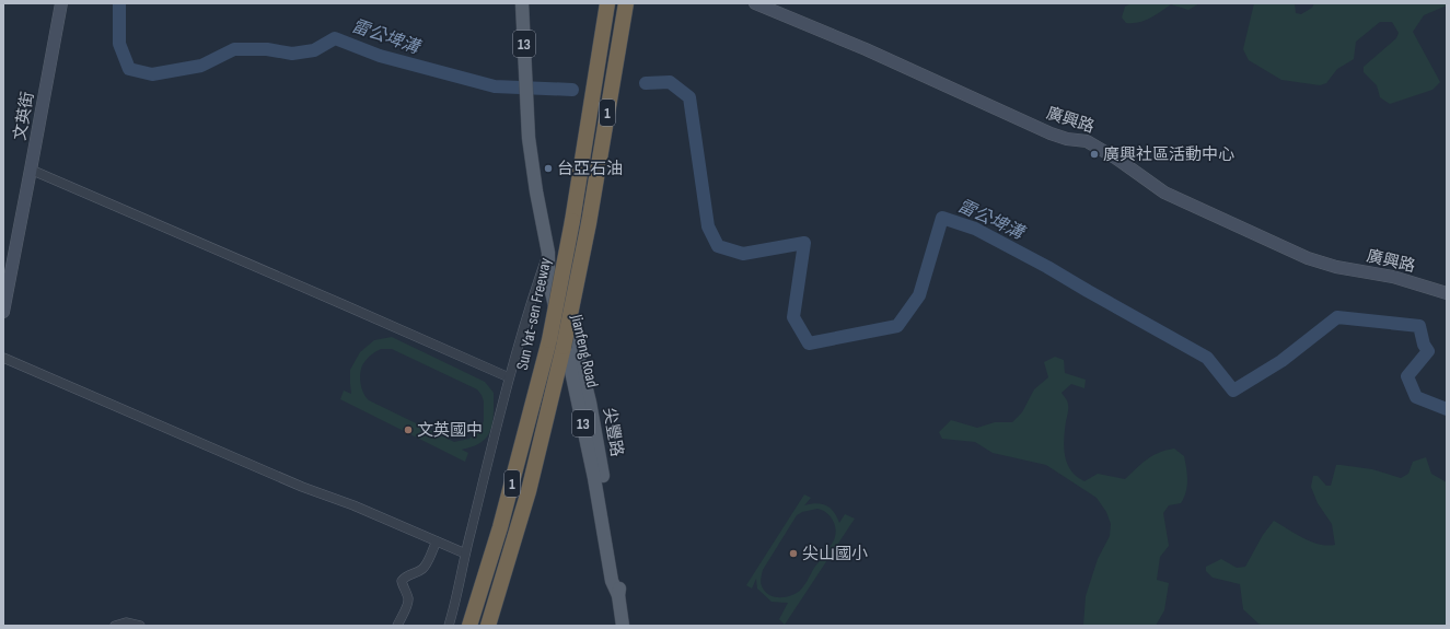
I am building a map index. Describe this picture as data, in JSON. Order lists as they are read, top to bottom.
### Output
{
  "streets": {
    "highway": ["1", "Sun Yat-sen Freeway"],
    "main road": ["13", "Jianfeng Road"],
    "street": ["文英街", "廣興路"]
  },
  "water": ["雷公埤溝"],
  "places": [
    "廣興社區活動中心",
    "台亞石油",
    "文英國中",
    "尖山國小"
  ]
}
